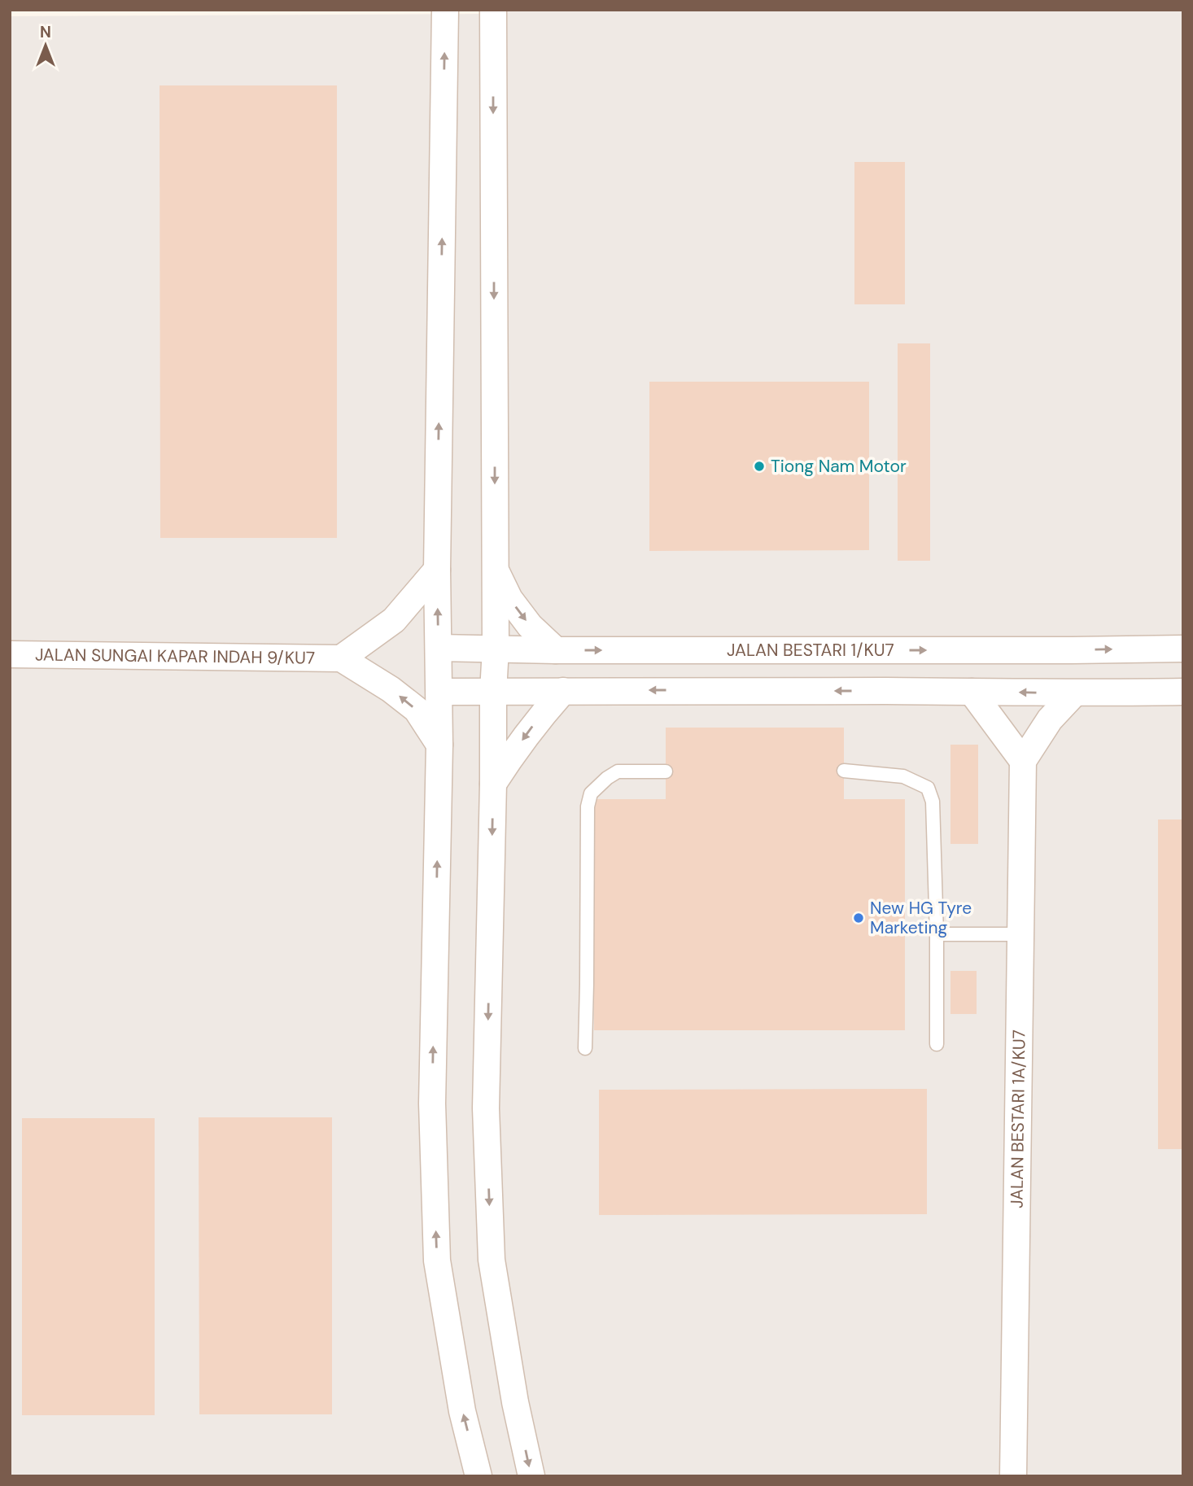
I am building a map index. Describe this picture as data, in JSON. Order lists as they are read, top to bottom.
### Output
{
  "streets": {
    "street": ["JALAN BESTARI 1/KU7", "JALAN SUNGAI KAPAR INDAH 9/KU7", "JALAN BESTARI 1A/KU7"]
  },
  "places": ["Tiong Nam Motor", "New HG Tyre Marketing"],
  "north": "top"
}
